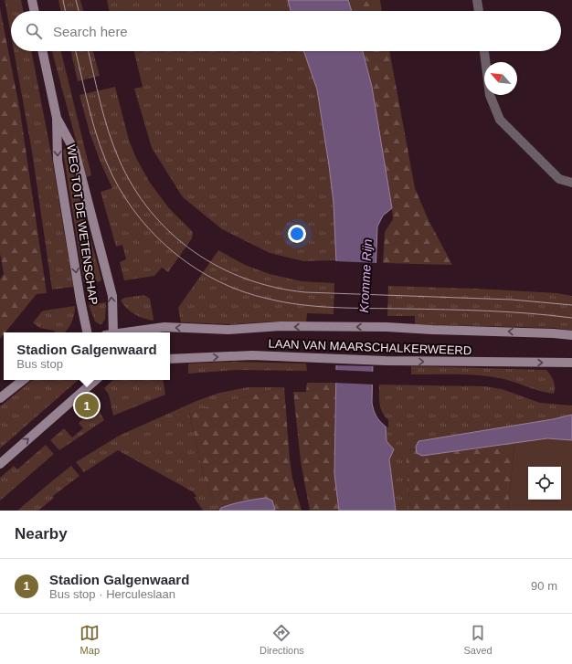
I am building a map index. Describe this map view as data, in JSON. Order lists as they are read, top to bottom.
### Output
{
  "streets": {
    "main road": ["WEG TOT DE WETENSCHAP", "LAAN VAN MAARSCHALKERWEERD"]
  },
  "water": ["Kromme Rijn"],
  "north": "top left",
  "page": {
    "search": "Search here",
    "popup": ["Stadion Galgenwaard", "Bus stop"],
    "pins": "1",
    "heading": "Nearby",
    "list": [
      {
        "mark": "1",
        "name": "Stadion Galgenwaard",
        "note": "Bus stop · Herculeslaan",
        "value": "90 m"
      }
    ],
    "nav": ["Map", "Directions", "Saved"]
  }
}
